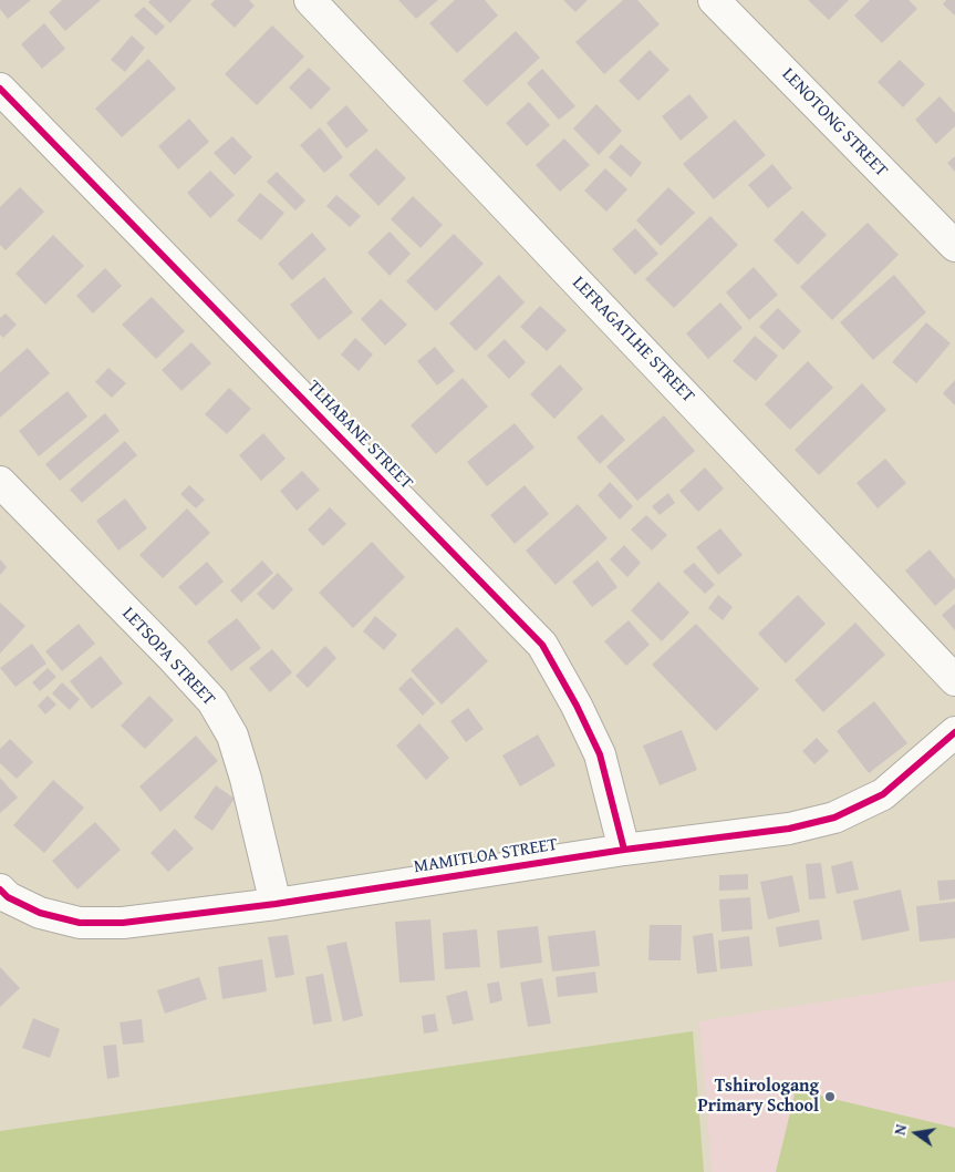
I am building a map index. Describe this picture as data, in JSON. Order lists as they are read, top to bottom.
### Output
{
  "streets": {
    "street": [
      "LENOTONG STREET",
      "LEFRAGATLHE STREET",
      "TLHABANE STREET",
      "LETSOPA STREET",
      "MAMITLOA STREET"
    ]
  },
  "crossings": [
    ["TLHABANE STREET", "MAMITLOA STREET"],
    ["LETSOPA STREET", "MAMITLOA STREET"]
  ],
  "places": ["Tshirologang Primary School"],
  "north": "left"
}
